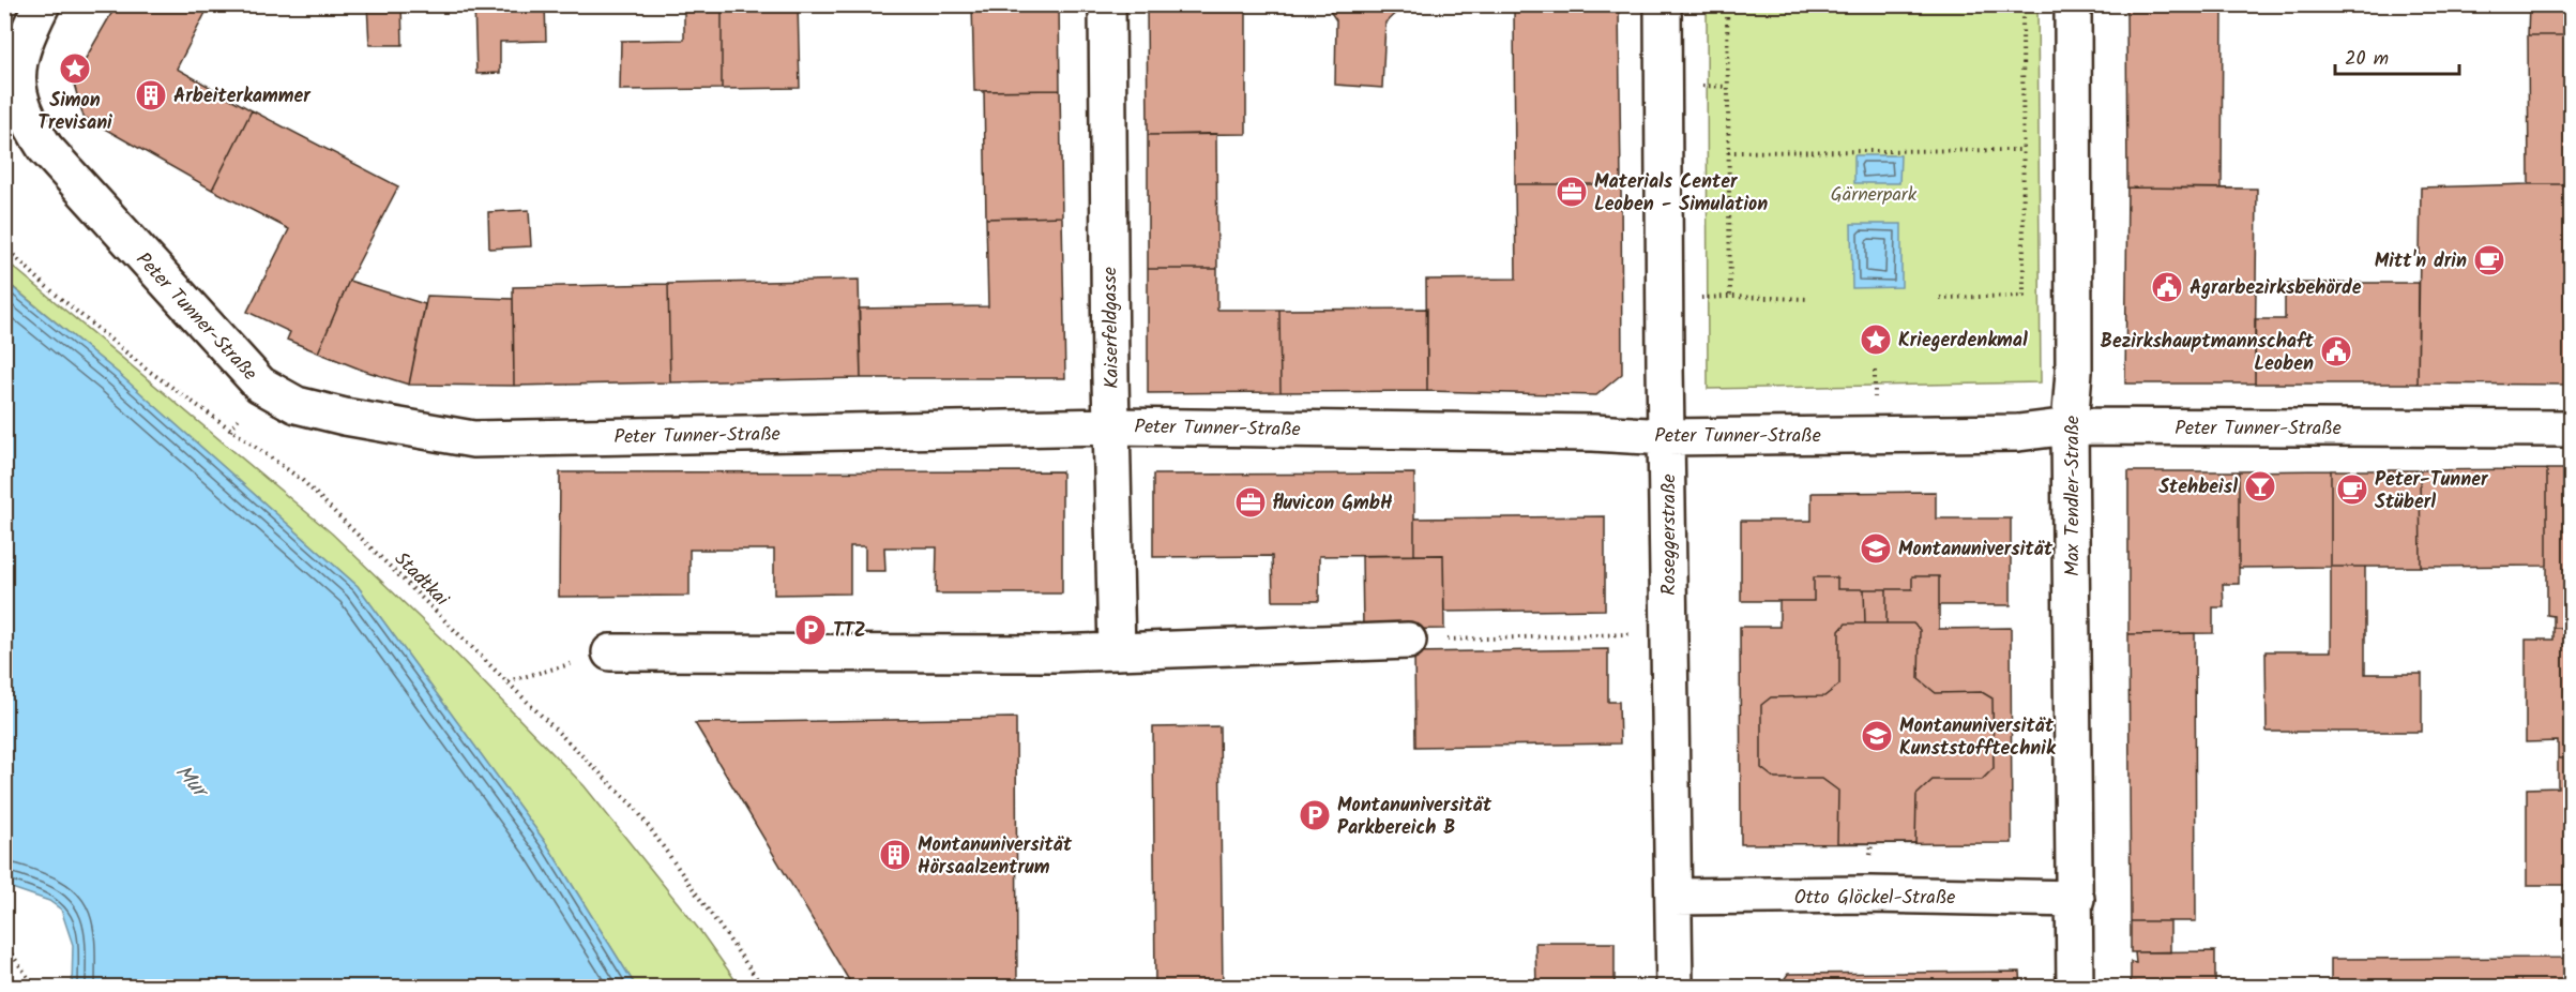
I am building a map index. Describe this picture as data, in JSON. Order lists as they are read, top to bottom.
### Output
{
  "streets": {
    "street": [
      "Peter Tunner-Straße",
      "Kaiserfeldgasse",
      "Max Tendler-Straße",
      "Roseggerstraße",
      "Otto Glöckel-Straße"
    ],
    "path": ["Stadtkai"]
  },
  "crossings": [
    ["Peter Tunner-Straße", "Kaiserfeldgasse"],
    ["Peter Tunner-Straße", "Max Tendler-Straße"],
    ["Peter Tunner-Straße", "Roseggerstraße"],
    ["Max Tendler-Straße", "Otto Glöckel-Straße"],
    ["Roseggerstraße", "Otto Glöckel-Straße"]
  ],
  "water": ["Mur"],
  "parks": ["Gärnerpark"],
  "places": {
    "place": ["Simon Trevisani", "Kriegerdenkmal"],
    "building": ["Arbeiterkammer", "Montanuniversität Hörsaalzentrum"],
    "office": ["Materials Center Leoben - Simulation", "fluvicon GmbH"],
    "cafe": ["Mitt'n drin", "Peter-Tunner Stüberl"],
    "public building": ["Agrarbezirksbehörde", "Bezirkshauptmannschaft Leoben"],
    "bar": ["Stehbeisl"],
    "school or university": ["Montanuniversität", "Montanuniversität Kunststofftechnik"],
    "parking": ["TTZ", "Montanuniversität Parkbereich B"]
  },
  "scale_bar": "20 m"
}
